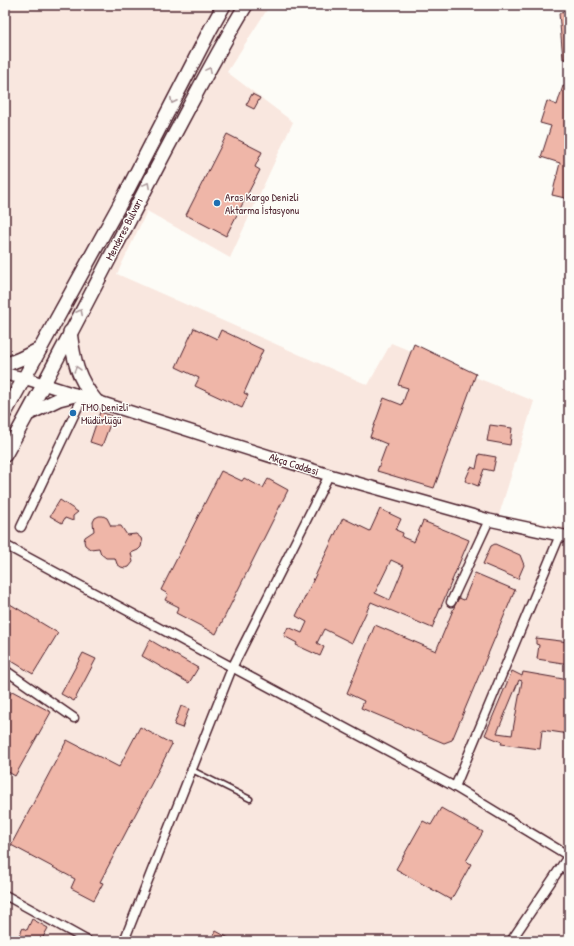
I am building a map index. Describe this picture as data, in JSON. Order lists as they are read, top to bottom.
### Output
{
  "streets": {
    "main road": ["Menderes Bulvarı"],
    "street": ["Akça Caddesi"]
  },
  "crossings": [
    ["Menderes Bulvarı", "Akça Caddesi"]
  ],
  "places": ["Aras Kargo Denizli Aktarma İstasyonu", "TMO Denizli Müdürlüğü"]
}
